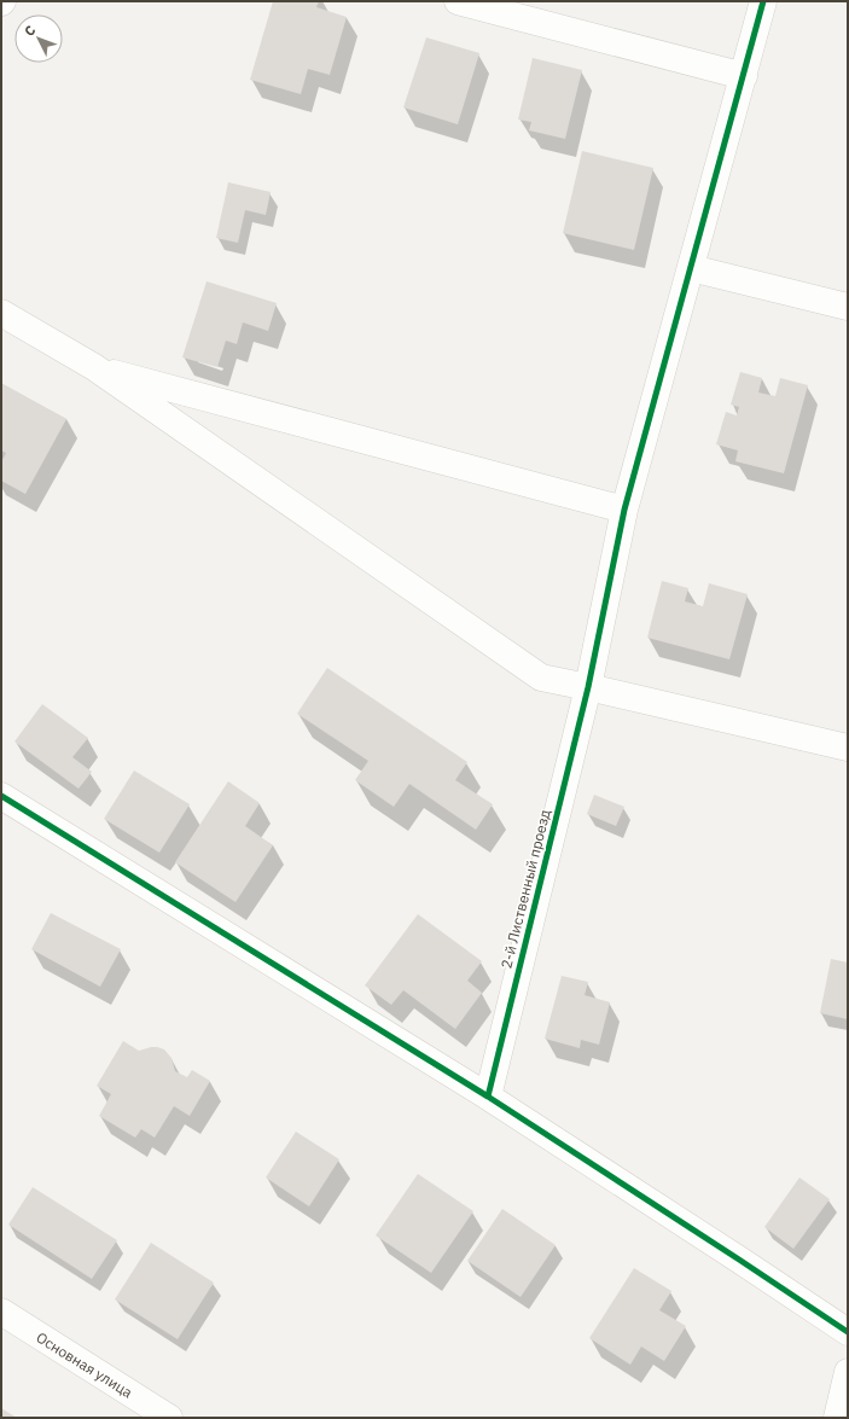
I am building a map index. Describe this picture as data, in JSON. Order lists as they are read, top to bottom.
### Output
{
  "streets": {
    "street": ["2-й Лиственный проезд", "Основная улица"]
  },
  "north": "top left"
}
